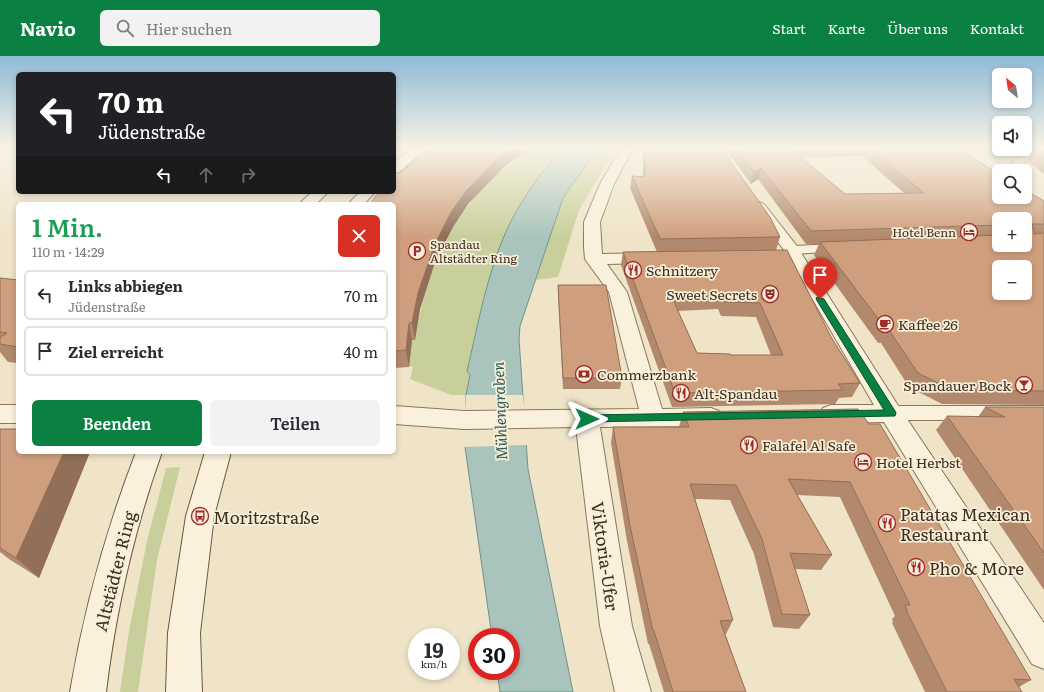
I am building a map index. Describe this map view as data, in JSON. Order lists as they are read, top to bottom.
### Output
{
  "streets": {
    "street": ["Viktoria-Ufer", "Altstädter Ring"]
  },
  "water": ["Mühlengraben"],
  "places": {
    "hotel": ["Hotel Benn", "Hotel Herbst"],
    "parking": ["Spandau Altstädter Ring"],
    "restaurant": [
      "Schnitzery",
      "Alt-Spandau",
      "Falafel Al Safe",
      "Patatas Mexican Restaurant",
      "Pho & More"
    ],
    "theatre": ["Sweet Secrets"],
    "cafe": ["Kaffee 26"],
    "bank": ["Commerzbank"],
    "bar": ["Spandauer Bock"],
    "bus stop": ["Moritzstraße"]
  },
  "north": "top left",
  "page": {
    "header": "Navio",
    "search": "Hier suchen",
    "nav": [
      "Start",
      "Karte",
      "Über uns",
      "Kontakt"
    ],
    "map_buttons": ["+", "−"],
    "turn": ["70 m", "Jüdenstraße"],
    "heading": ["1 Min.", "110 m · 14:29"],
    "list": [
      {
        "name": "Links abbiegen",
        "note": "Jüdenstraße",
        "value": "70 m"
      },
      {
        "name": "Ziel erreicht",
        "value": "40 m"
      }
    ],
    "buttons": ["Beenden", "Teilen"],
    "speed": "19 km/h",
    "limit": "30"
  }
}
